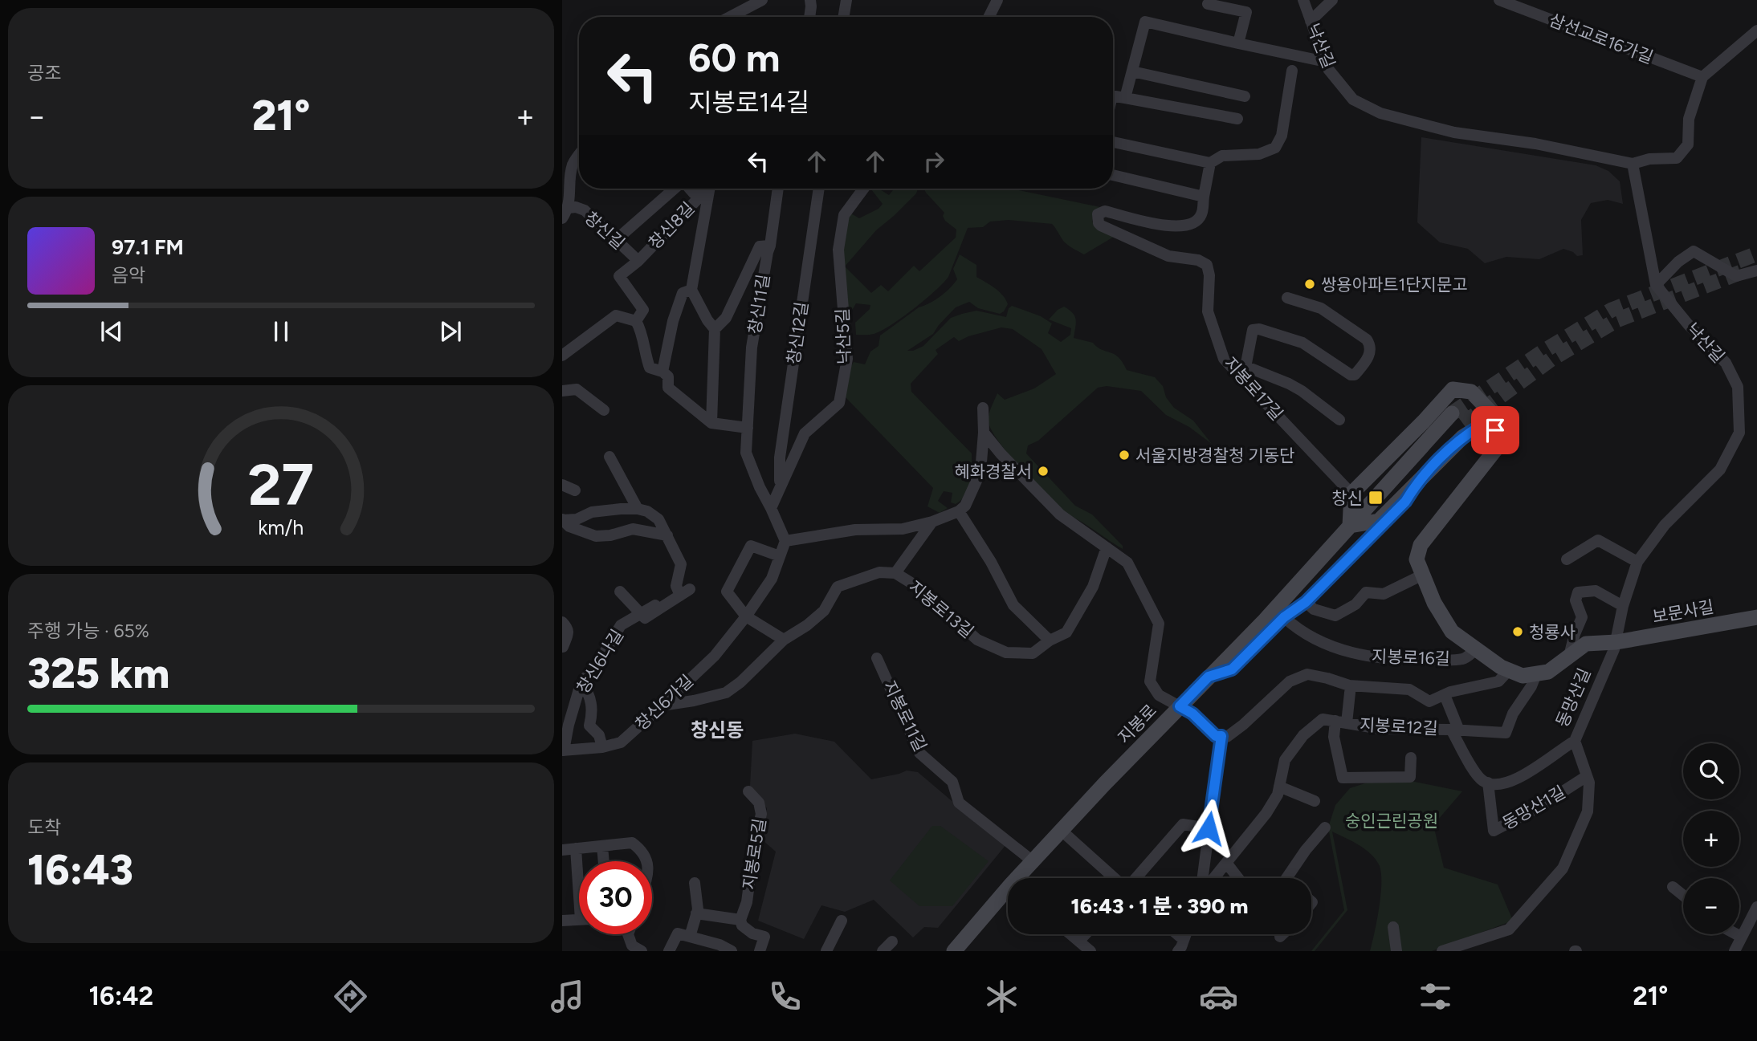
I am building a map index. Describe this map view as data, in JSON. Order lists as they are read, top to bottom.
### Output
{
  "streets": {
    "street": [
      "삼선교로16가길",
      "낙산길",
      "창신8길",
      "창신길",
      "창신11길",
      "창신12길",
      "낙산5길",
      "지봉로17길",
      "지봉로13길",
      "보문사길",
      "지봉로16길",
      "창신6나길",
      "동망산길",
      "창신6가길",
      "지봉로11길",
      "지봉로",
      "지봉로12길",
      "동망산1길",
      "지봉로5길"
    ]
  },
  "crossings": [
    ["삼선교로16가길", "낙산길"],
    ["낙산길", "보문사길"],
    ["낙산길", "동망산길"],
    ["창신8길", "창신길"],
    ["창신11길", "낙산5길"],
    ["창신12길", "낙산5길"],
    ["지봉로13길", "창신6가길"],
    ["보문사길", "동망산길"],
    ["창신6나길", "창신6가길"],
    ["동망산길", "지봉로12길"],
    ["동망산길", "동망산1길"],
    ["지봉로11길", "지봉로"],
    ["지봉로12길", "동망산1길"]
  ],
  "districts": ["창신동"],
  "parks": ["숭인근린공원"],
  "places": {
    "other": [
      "쌍용아파트1단지문고",
      "서울지방경찰청 기동단",
      "혜화경찰서",
      "청룡사"
    ],
    "transit": ["창신"]
  },
  "page": {
    "tile": [
      "공조",
      ["주행 가능 · 65%", "325 km"],
      ["도착", "16:43"]
    ],
    "turn": ["60 m", "지봉로14길"],
    "heat": ["−", "21°", "+"],
    "song": ["97.1 FM", "음악"],
    "map_buttons": ["+", "−"],
    "limit": "30",
    "trip": "16:43 · 1 분 · 390 m",
    "tabs": ["16:42", "21°"],
    "gauge": ["27", "km/h"]
  }
}
